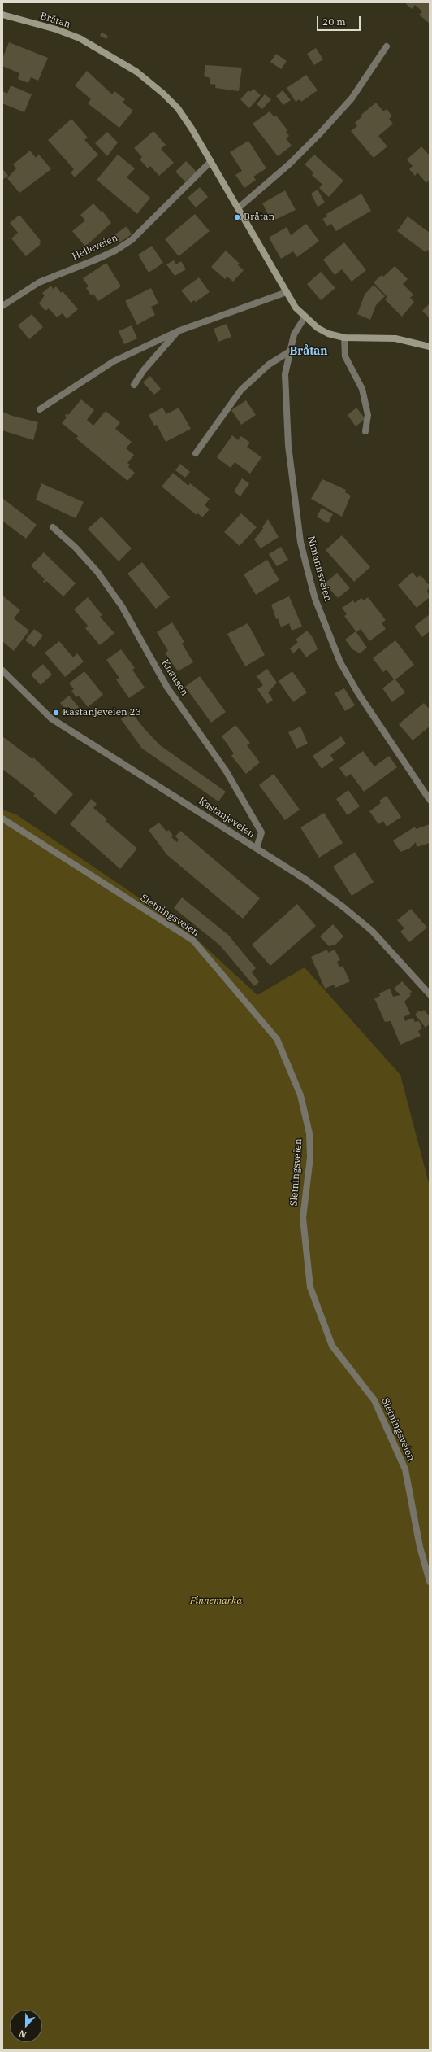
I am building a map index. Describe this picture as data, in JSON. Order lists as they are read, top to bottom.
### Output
{
  "streets": {
    "main road": ["Bråtan"],
    "street": [
      "Helleveien",
      "Nimannsveien",
      "Knausen",
      "Kastanjeveien",
      "Sletningsveien"
    ]
  },
  "crossings": [
    ["Bråtan", "Helleveien"],
    ["Bråtan", "Nimannsveien"],
    ["Knausen", "Kastanjeveien"]
  ],
  "districts": ["Bråtan"],
  "parks": ["Finnemarka"],
  "places": ["Bråtan", "Kastanjeveien 23"],
  "scale_bar": "20 m",
  "north": "bottom"
}
